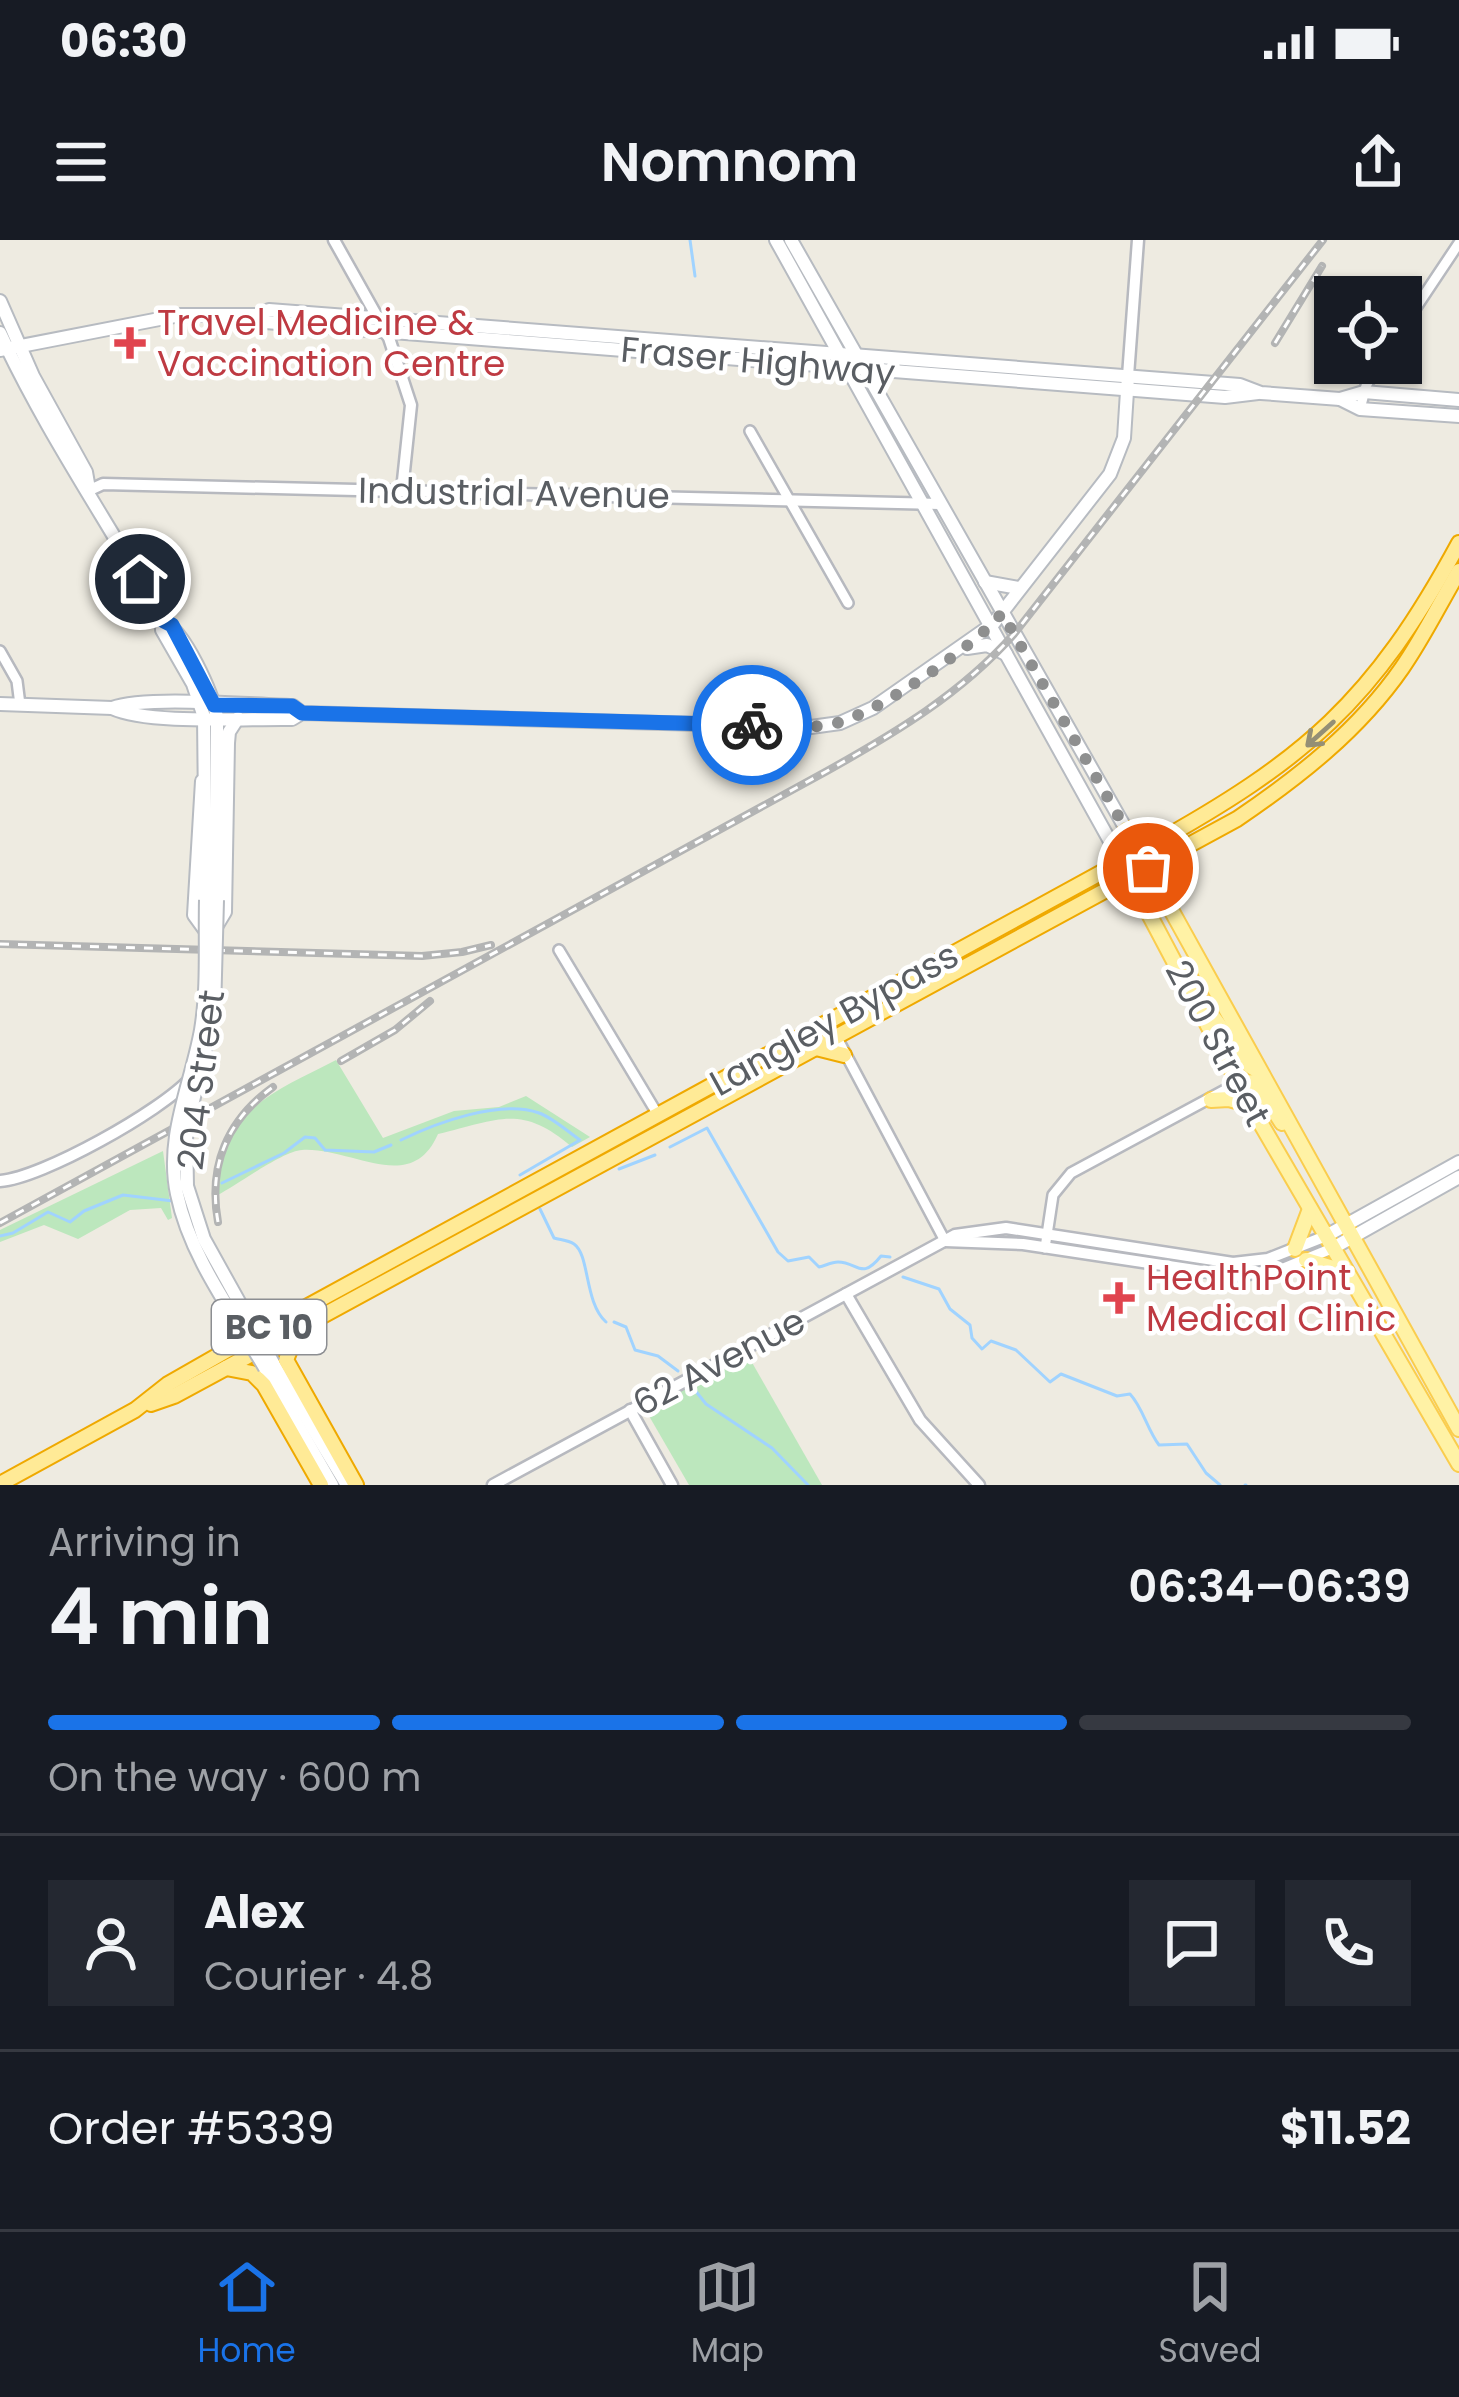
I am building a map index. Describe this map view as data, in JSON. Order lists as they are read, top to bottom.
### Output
{
  "streets": {
    "highway": ["Langley Bypass", "BC 10"],
    "main road": ["Fraser Highway", "200 Street", "204 Street"],
    "street": ["Industrial Avenue", "62 Avenue"]
  },
  "crossings": [
    ["Fraser Highway", "200 Street"],
    ["Industrial Avenue", "200 Street"],
    ["Langley Bypass", "200 Street"]
  ],
  "places": {
    "health": ["Travel Medicine & Vaccination Centre", "HealthPoint Medical Clinic"]
  },
  "page": {
    "status": "06:30",
    "header": "Nomnom",
    "heading": ["4 min", "Arriving in", "06:34–06:39"],
    "panel": [
      "Alex",
      "Courier · 4.8",
      "Order #5339",
      "$11.52"
    ],
    "bar": "On the way · 600 m",
    "tabs": ["Home", "Map", "Saved"]
  }
}
